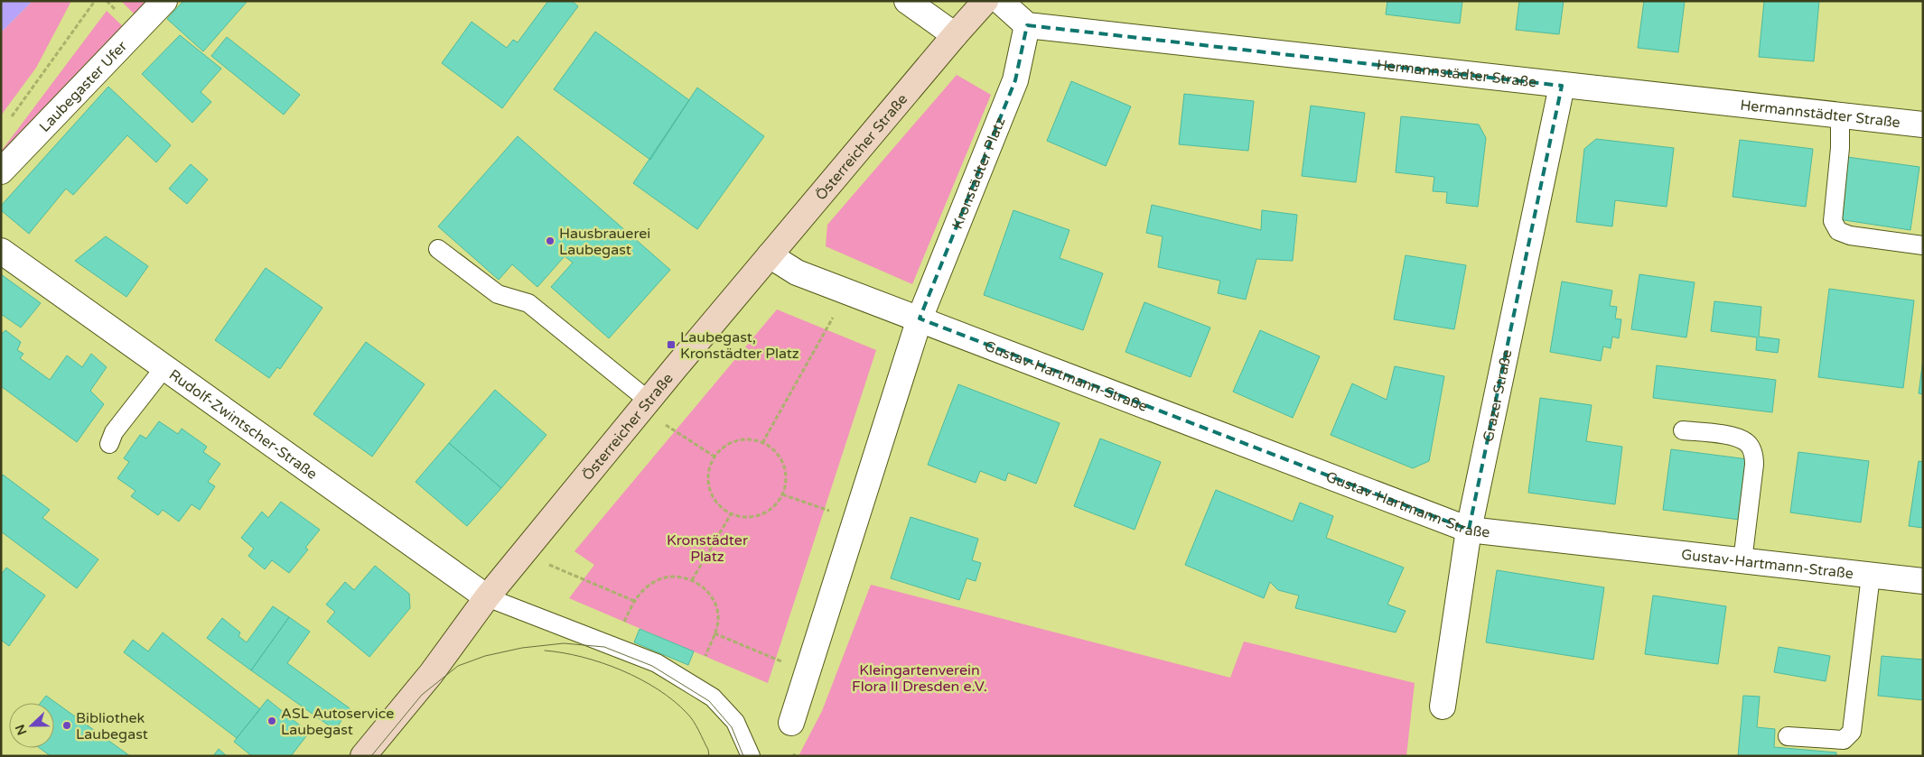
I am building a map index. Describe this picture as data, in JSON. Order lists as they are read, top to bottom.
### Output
{
  "streets": {
    "street": [
      "Hermannstädter Straße",
      "Laubegaster Ufer",
      "Österreicher Straße",
      "Kronstädter Platz",
      "Gustav-Hartmann-Straße",
      "Grazer Straße",
      "Rudolf-Zwintscher-Straße"
    ]
  },
  "crossings": [
    ["Hermannstädter Straße", "Kronstädter Platz"],
    ["Hermannstädter Straße", "Grazer Straße"],
    ["Österreicher Straße", "Rudolf-Zwintscher-Straße"],
    ["Kronstädter Platz", "Gustav-Hartmann-Straße"],
    ["Gustav-Hartmann-Straße", "Grazer Straße"]
  ],
  "parks": ["Kronstädter Platz", "Kleingartenverein Flora II Dresden e.V."],
  "places": {
    "other": ["Hausbrauerei Laubegast", "ASL Autoservice Laubegast", "Bibliothek Laubegast"],
    "transit": ["Laubegast, Kronstädter Platz"]
  },
  "north": "left"
}
